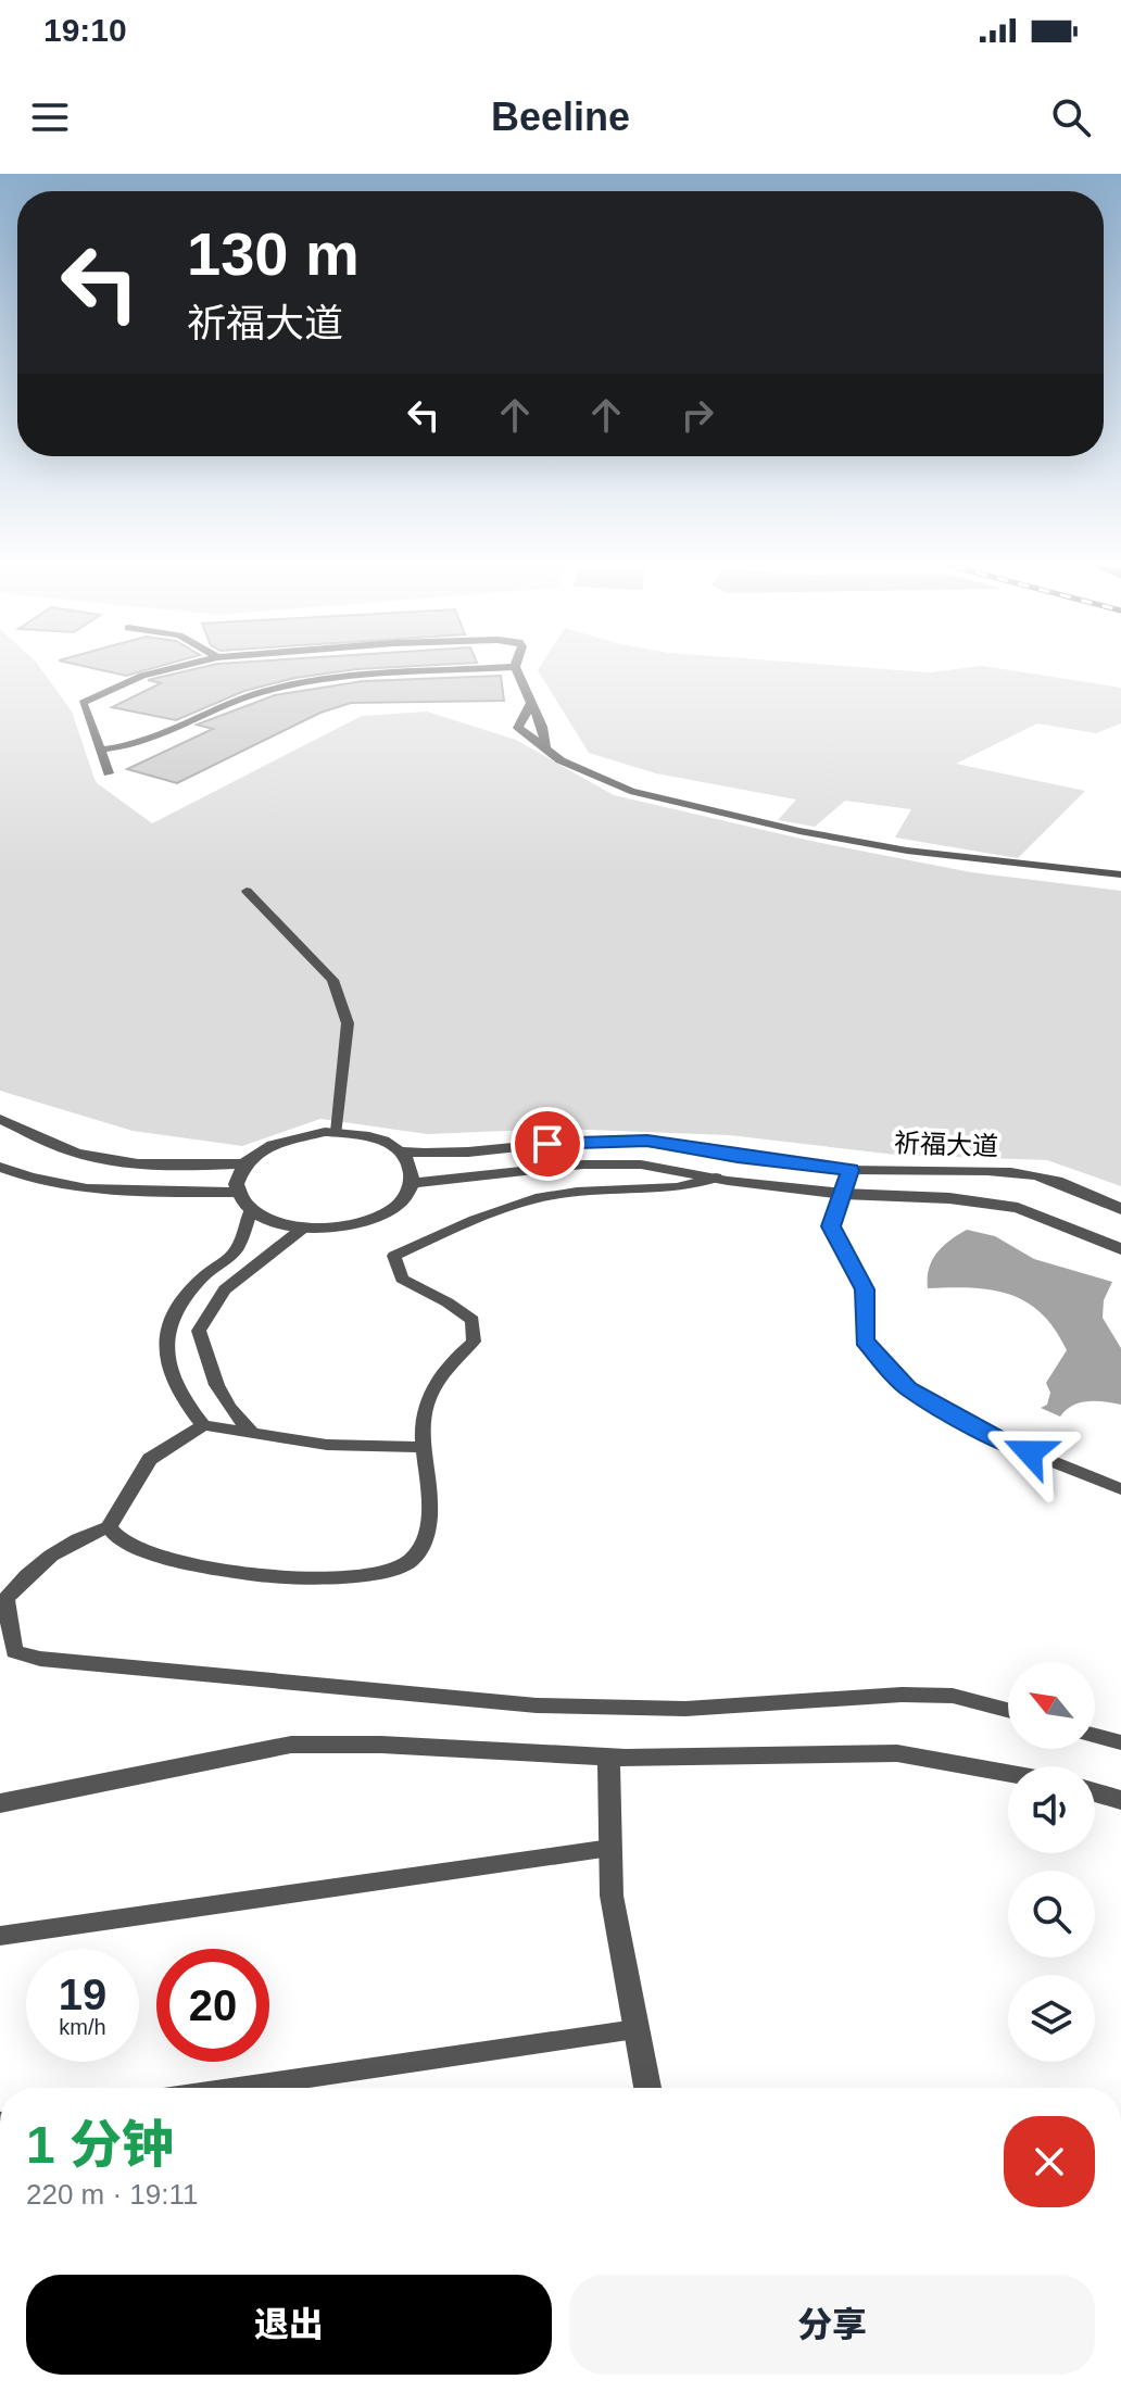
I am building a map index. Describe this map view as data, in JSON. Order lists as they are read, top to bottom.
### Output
{
  "streets": {
    "street": ["祈福大道"]
  },
  "north": "top left",
  "page": {
    "status": "19:10",
    "header": "Beeline",
    "turn": ["130 m", "祈福大道"],
    "speed": "19 km/h",
    "limit": "20",
    "heading": ["1 分钟", "220 m · 19:11"],
    "buttons": ["退出", "分享"]
  }
}
